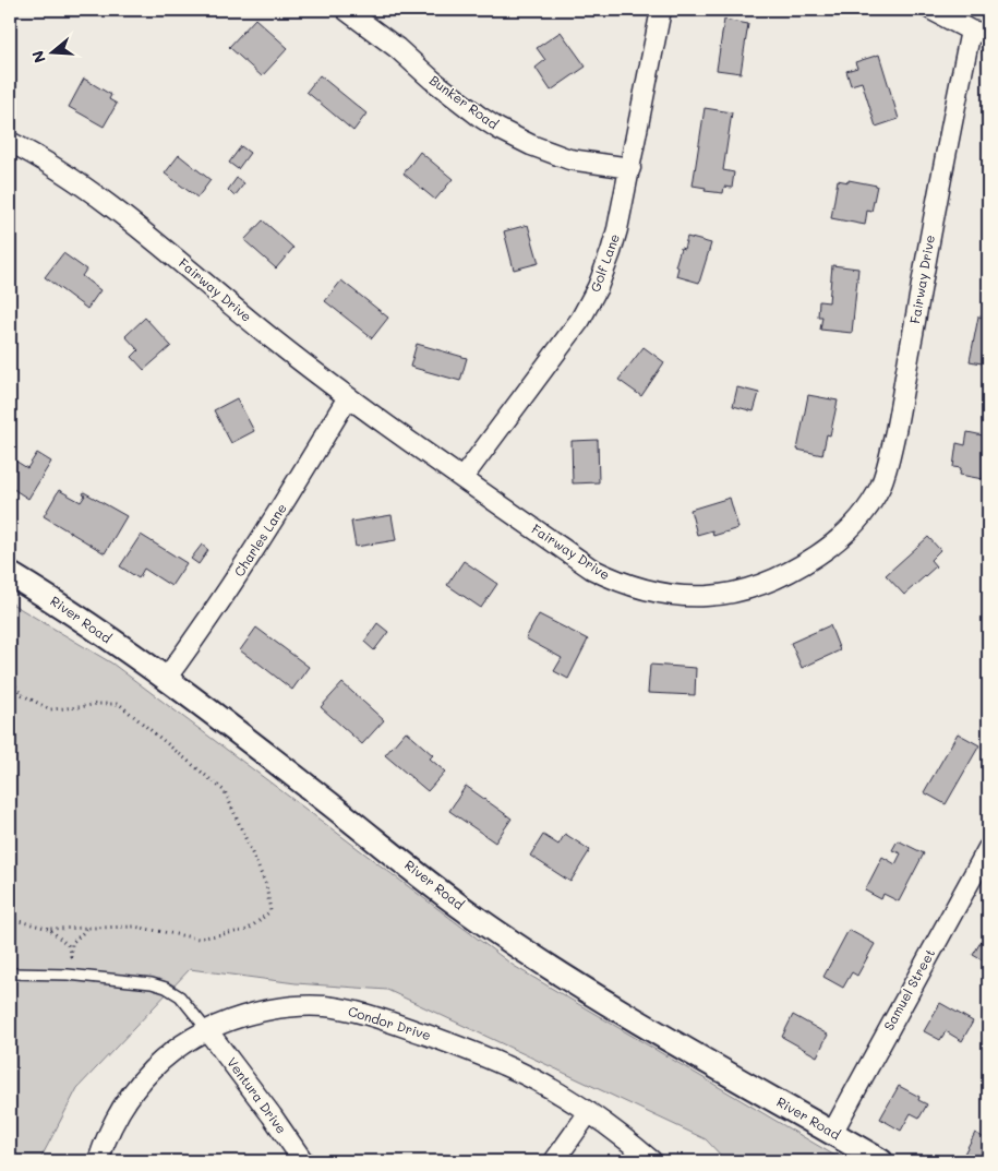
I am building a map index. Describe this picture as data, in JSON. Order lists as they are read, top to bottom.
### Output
{
  "streets": {
    "street": [
      "Bunker Road",
      "Golf Lane",
      "Fairway Drive",
      "Charles Lane",
      "River Road",
      "Samuel Street",
      "Condor Drive",
      "Ventura Drive"
    ]
  },
  "crossings": [
    ["Bunker Road", "Golf Lane"],
    ["Golf Lane", "Fairway Drive"],
    ["Fairway Drive", "Charles Lane"],
    ["Charles Lane", "River Road"],
    ["River Road", "Samuel Street"],
    ["Condor Drive", "Ventura Drive"]
  ],
  "north": "left"
}
